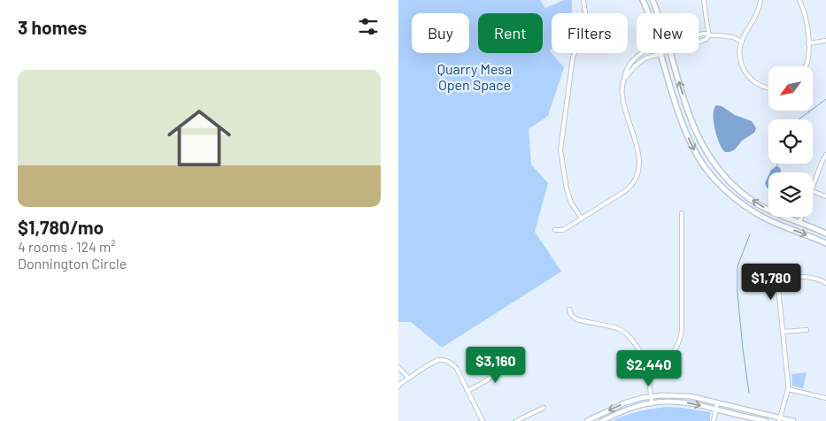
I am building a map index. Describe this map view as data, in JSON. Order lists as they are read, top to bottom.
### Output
{
  "parks": ["Quarry Mesa Open Space"],
  "north": "bottom left",
  "page": {
    "heading": "3 homes",
    "chip": [
      "Buy",
      "Rent",
      "Filters",
      "New"
    ],
    "list": [
      {
        "name": "$1,780/mo",
        "note": "4 rooms · 124 m² · Donnington Circle"
      }
    ],
    "price": ["$1,780", "$3,160", "$2,440"]
  }
}
